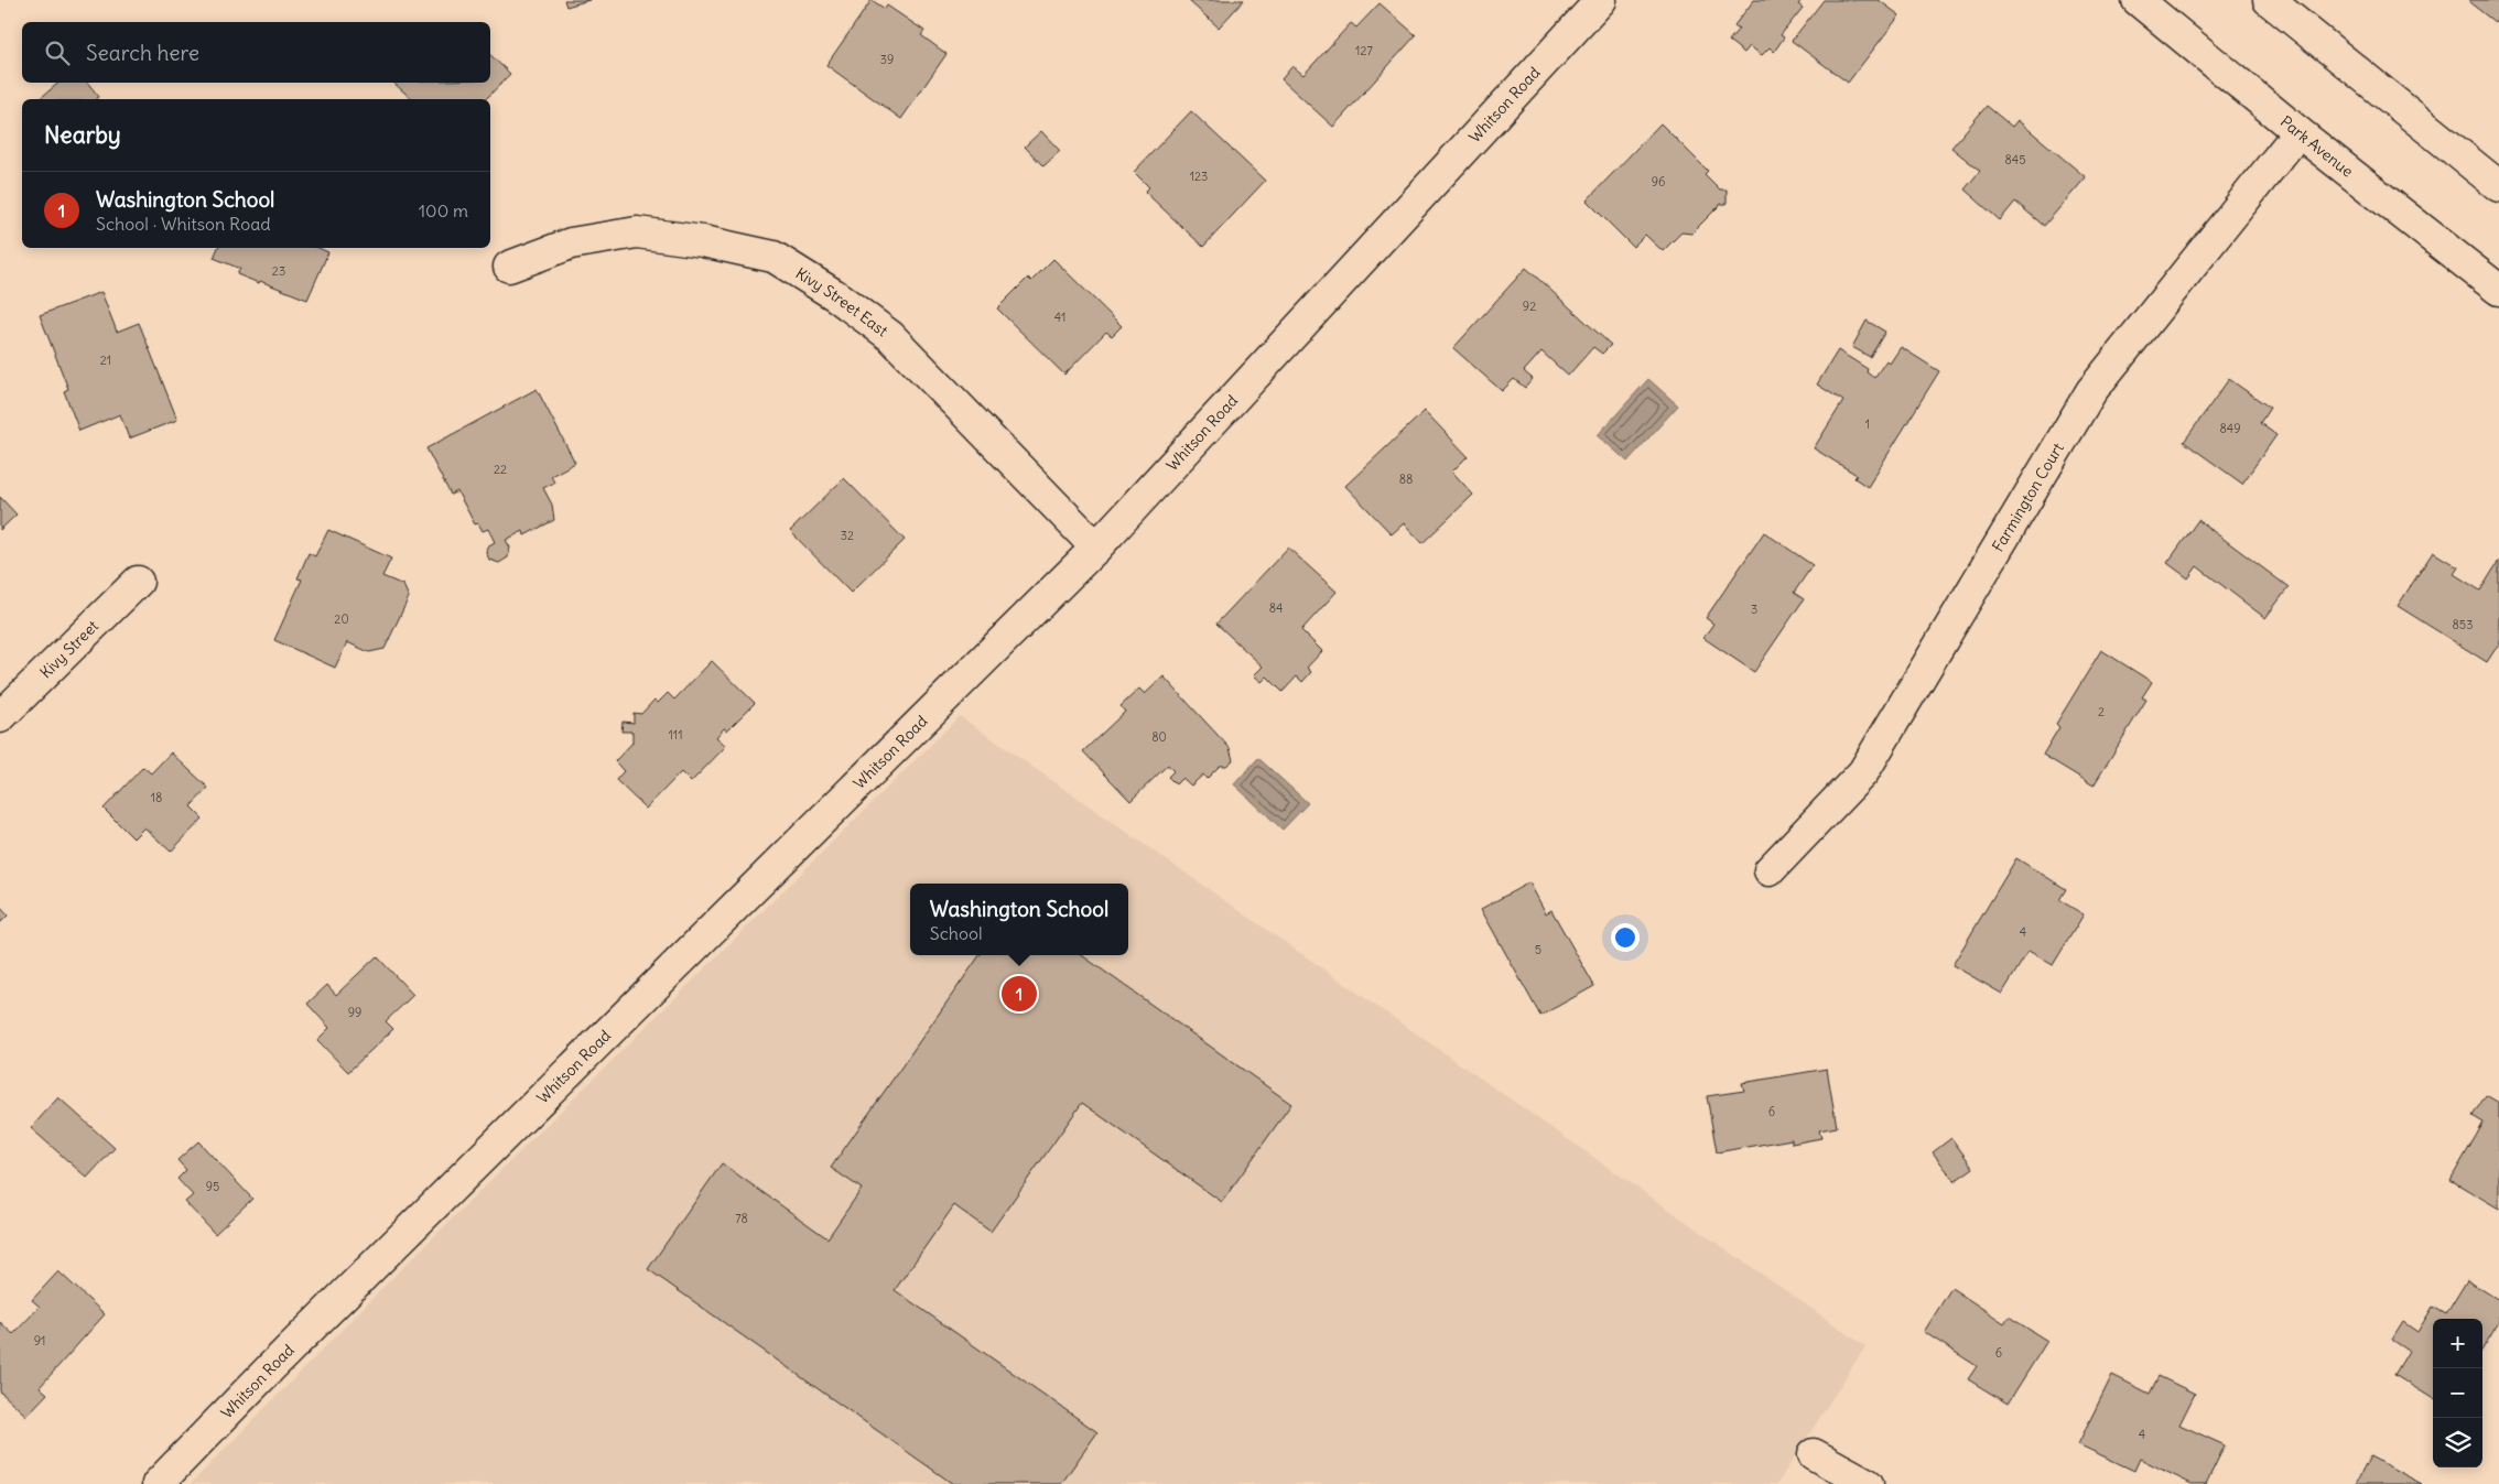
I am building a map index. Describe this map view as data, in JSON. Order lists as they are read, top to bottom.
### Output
{
  "streets": {
    "street": [
      "Whitson Road",
      "Park Avenue",
      "Kivy Street East",
      "Farmington Court",
      "Kivy Street"
    ]
  },
  "crossings": [
    ["Whitson Road", "Kivy Street East"],
    ["Park Avenue", "Farmington Court"]
  ],
  "house_numbers": [
    "127",
    "39",
    "845",
    "123",
    "96",
    "23",
    "92",
    "41",
    "21",
    "1",
    "849",
    "22",
    "88",
    "32",
    "84",
    "3",
    "20",
    "853",
    "2",
    "111",
    "80",
    "18",
    "4",
    "5",
    "99",
    "6",
    "95",
    "78",
    "91",
    "6",
    "4"
  ],
  "page": {
    "search": "Search here",
    "heading": "Nearby",
    "list": [
      {
        "mark": "1",
        "name": "Washington School",
        "note": "School · Whitson Road",
        "value": "100 m"
      }
    ],
    "popup": ["Washington School", "School"],
    "pins": "1",
    "map_buttons": ["+", "−"]
  }
}
